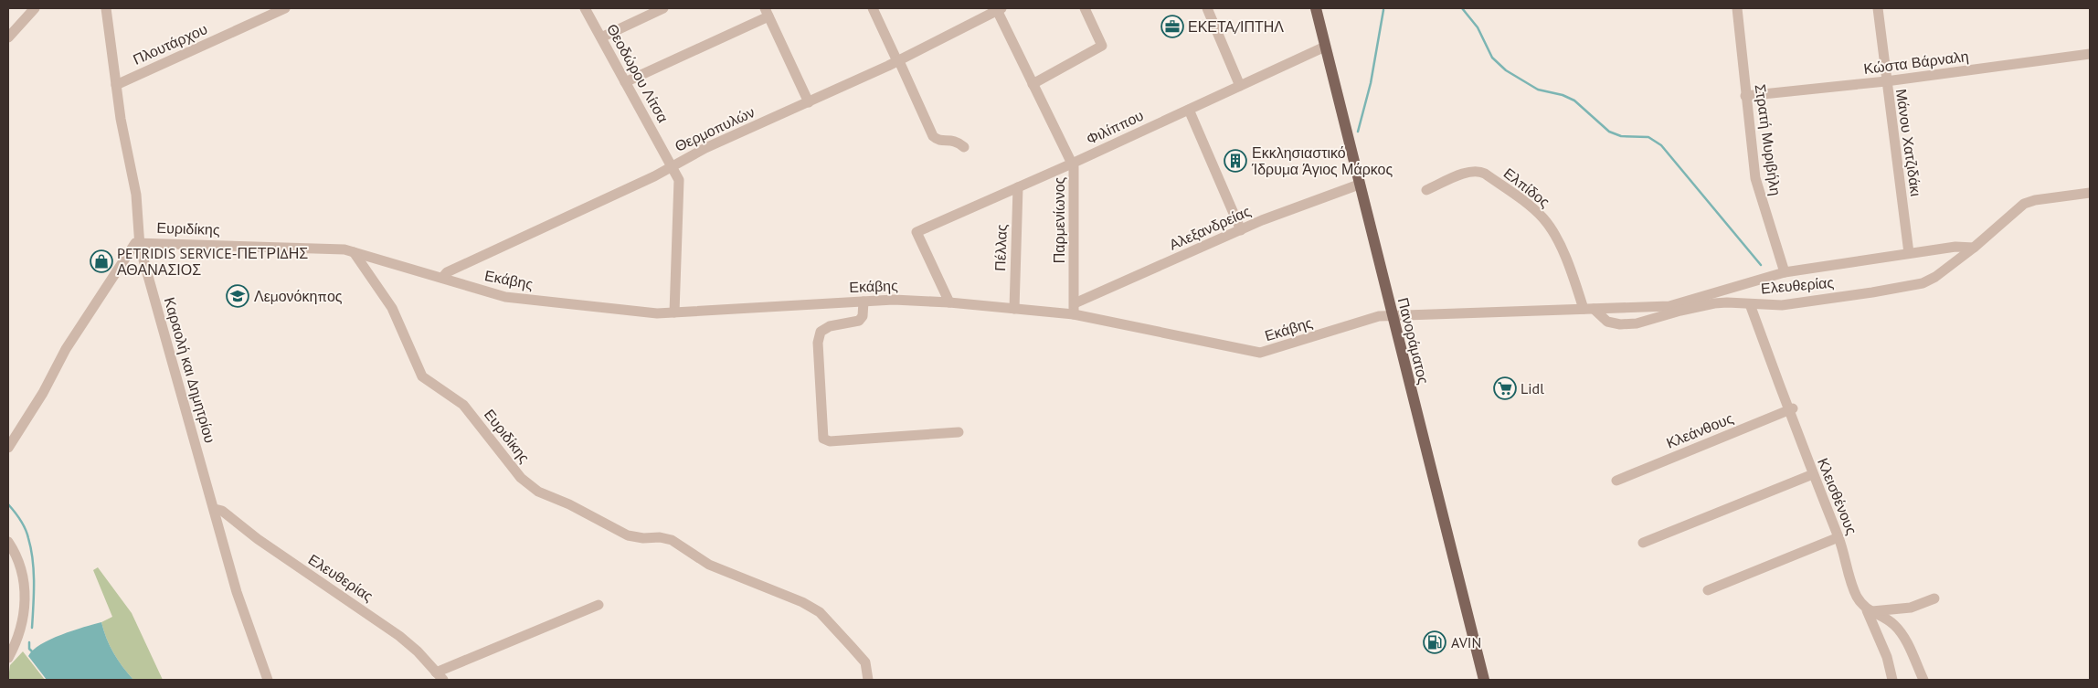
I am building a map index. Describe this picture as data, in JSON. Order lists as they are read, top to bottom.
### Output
{
  "streets": {
    "main road": ["Πανοράματος"],
    "street": [
      "Πλουτάρχου",
      "Κώστα Βάρναλη",
      "Θεοδώρου Λίτσα",
      "Φιλίππου",
      "Θερμοπυλών",
      "Στρατή Μυριβήλη",
      "Μάνου Χατζιδάκι",
      "Ελπίδος",
      "Παρμενίωνος",
      "Αλεξανδρείας",
      "Ευριδίκης",
      "Πέλλας",
      "Εκάβης",
      "Ελευθερίας",
      "Καραολή και Δημητρίου",
      "Κλεάνθους",
      "Κλεισθένους"
    ]
  },
  "crossings": [
    ["Πλουτάρχου", "Καραολή και Δημητρίου"],
    ["Κώστα Βάρναλη", "Στρατή Μυριβήλη"],
    ["Κώστα Βάρναλη", "Μάνου Χατζιδάκι"],
    ["Θεοδώρου Λίτσα", "Θερμοπυλών"],
    ["Θεοδώρου Λίτσα", "Εκάβης"],
    ["Φιλίππου", "Παρμενίωνος"],
    ["Φιλίππου", "Πέλλας"],
    ["Φιλίππου", "Εκάβης"],
    ["Φιλίππου", "Πανοράματος"],
    ["Θερμοπυλών", "Παρμενίωνος"],
    ["Θερμοπυλών", "Εκάβης"],
    ["Στρατή Μυριβήλη", "Ελευθερίας"],
    ["Μάνου Χατζιδάκι", "Ελευθερίας"],
    ["Ελπίδος", "Ελευθερίας"],
    ["Παρμενίωνος", "Αλεξανδρείας"],
    ["Παρμενίωνος", "Εκάβης"],
    ["Αλεξανδρείας", "Πανοράματος"],
    ["Ευριδίκης", "Εκάβης"],
    ["Ευριδίκης", "Καραολή και Δημητρίου"],
    ["Πέλλας", "Εκάβης"],
    ["Εκάβης", "Ελευθερίας"],
    ["Εκάβης", "Πανοράματος"],
    ["Ελευθερίας", "Πανοράματος"],
    ["Ελευθερίας", "Καραολή και Δημητρίου"],
    ["Ελευθερίας", "Κλεισθένους"],
    ["Κλεάνθους", "Κλεισθένους"]
  ],
  "places": {
    "office": ["ΕΚΕΤΑ/ΙΠΤΗΛ"],
    "building": ["Εκκλησιαστικό Ίδρυμα Άγιος Μάρκος"],
    "shop": ["PETRIDIS SERVICE-ΠΕΤΡΙΔΗΣ ΑΘΑΝΑΣΙΟΣ"],
    "school or university": ["Λεμονόκηπος"],
    "supermarket": ["Lidl"],
    "fuel station": ["AVIN"]
  }
}
